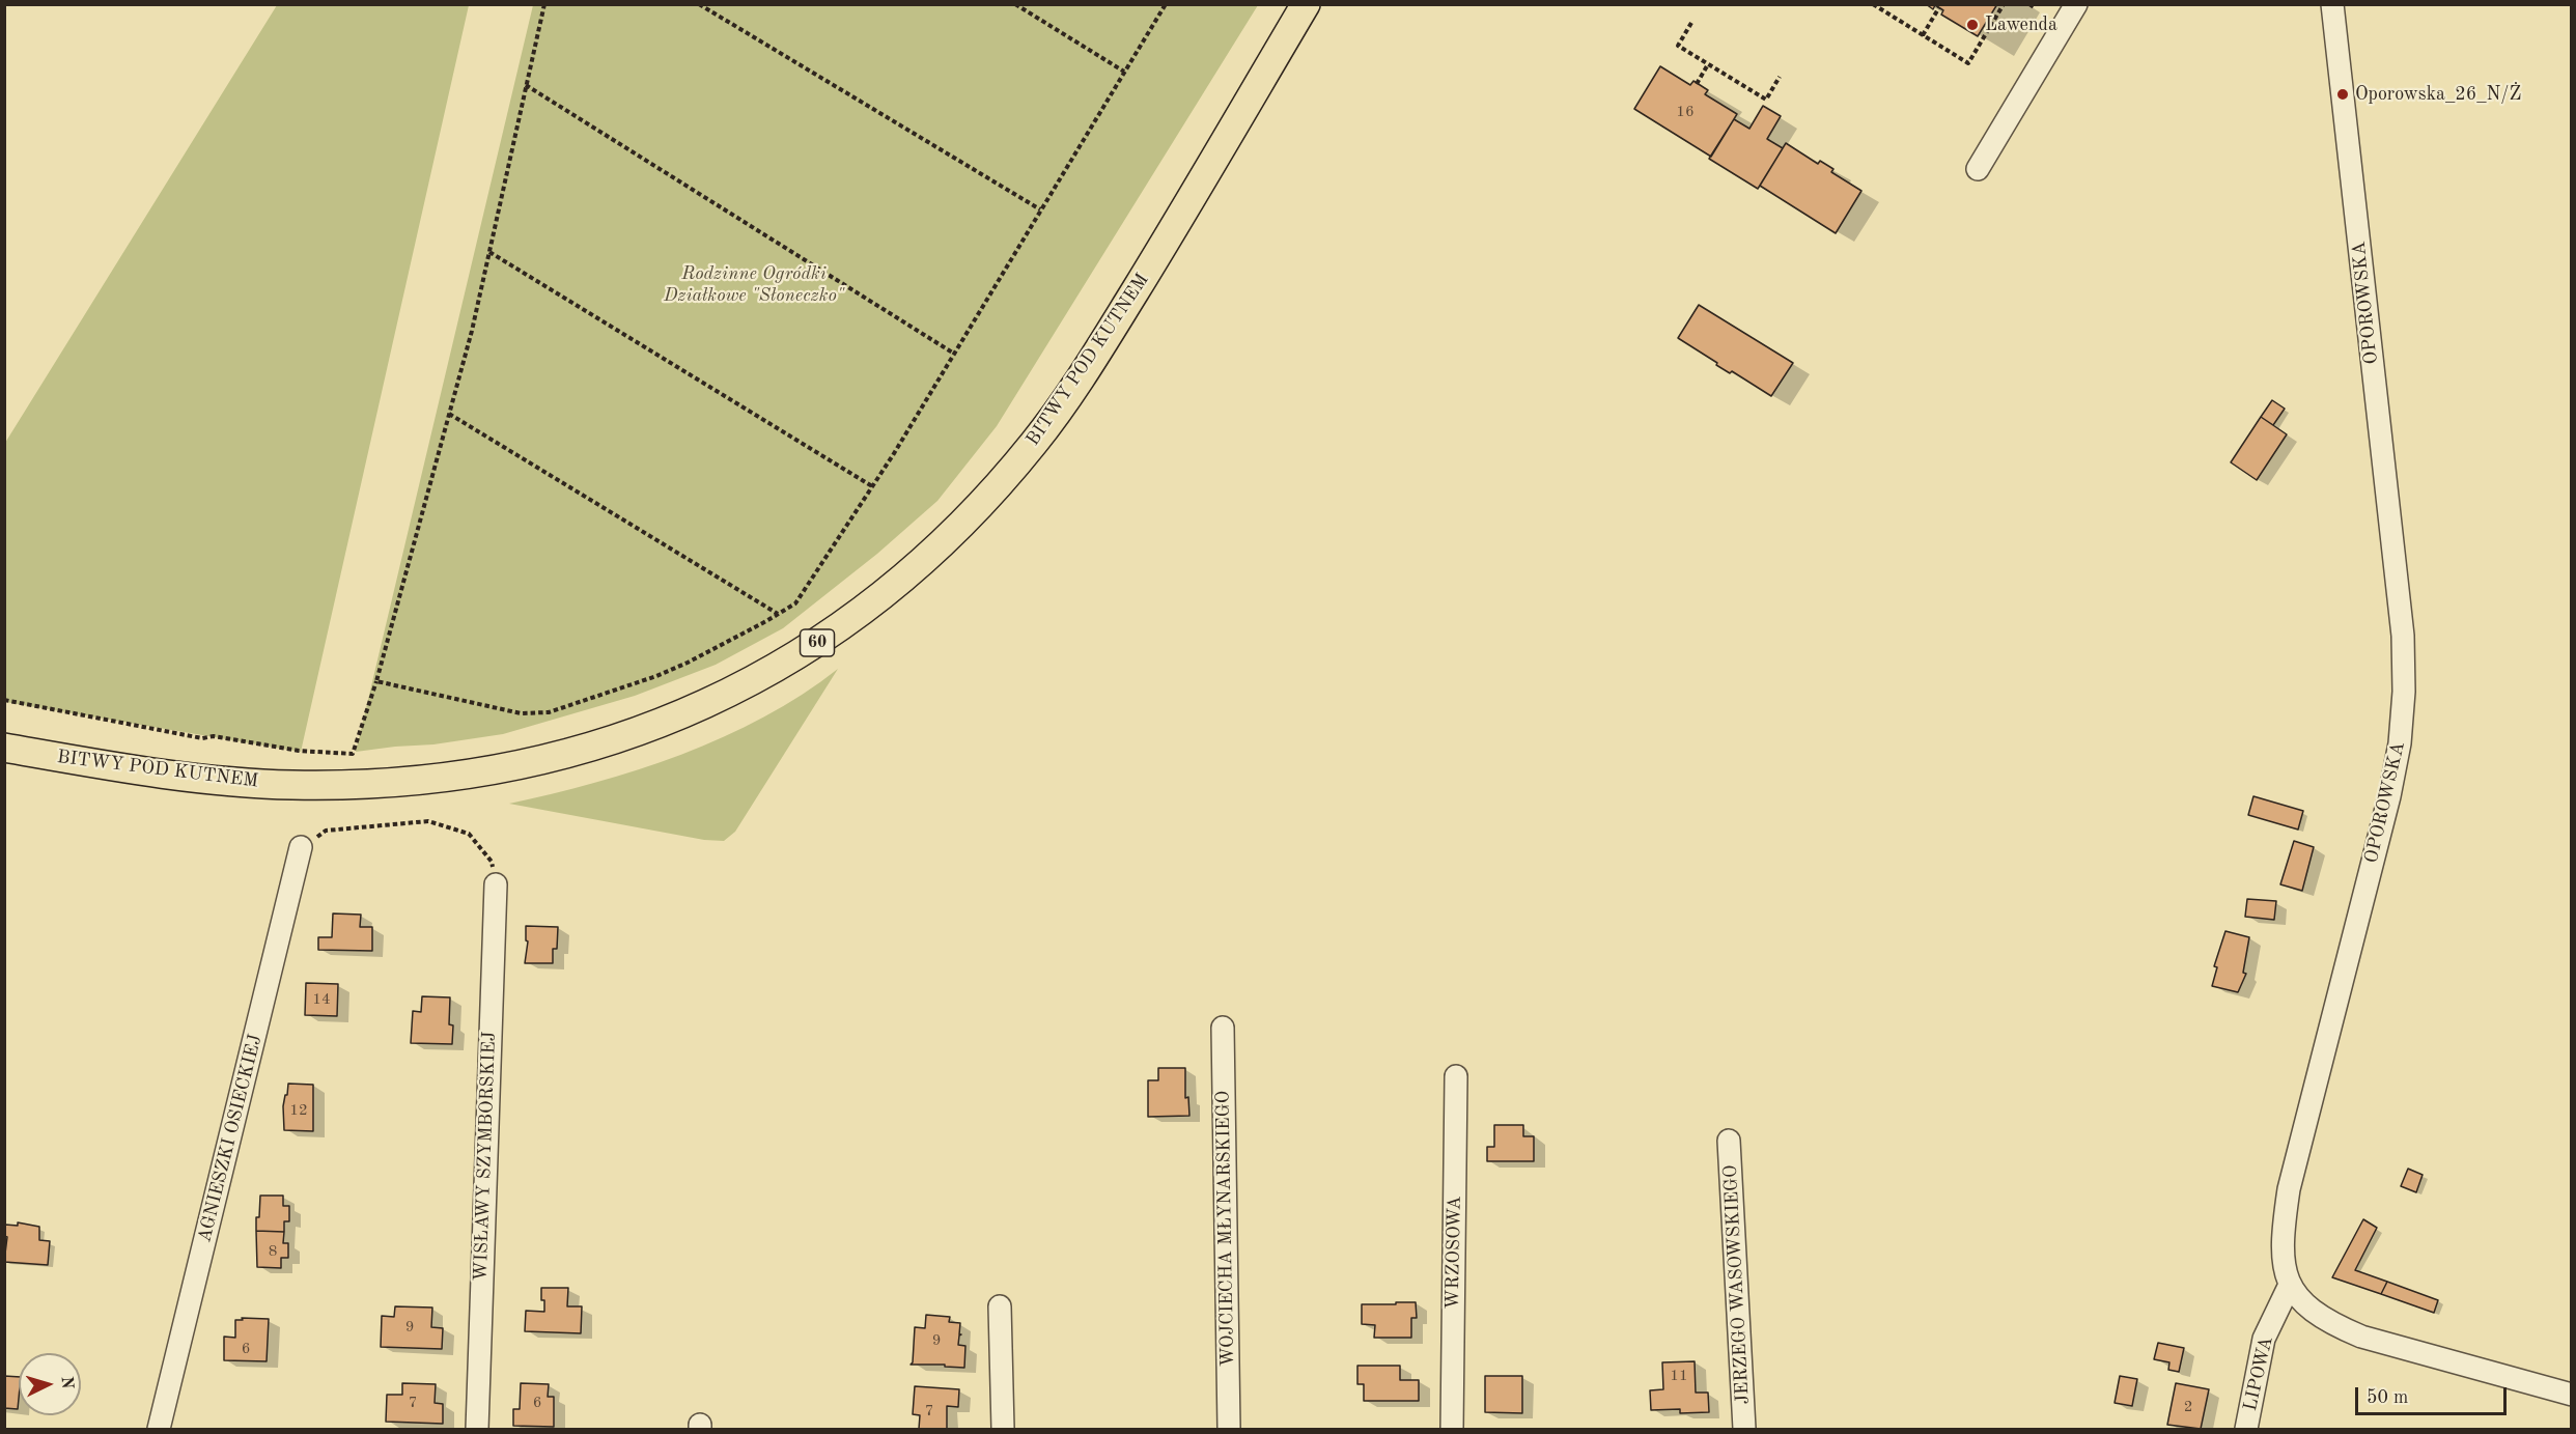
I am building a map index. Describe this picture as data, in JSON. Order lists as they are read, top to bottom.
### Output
{
  "streets": {
    "main road": ["BITWY POD KUTNEM", "60"],
    "street": [
      "OPOROWSKA",
      "AGNIESZKI OSIECKIEJ",
      "WISŁAWY SZYMBORSKIEJ",
      "WOJCIECHA MŁYNARSKIEGO",
      "WRZOSOWA",
      "JERZEGO WASOWSKIEGO",
      "LIPOWA"
    ]
  },
  "crossings": [
    ["OPOROWSKA", "LIPOWA"]
  ],
  "parks": ["Rodzinne Ogródki Działkowe \"Słoneczko\""],
  "places": ["Lawenda", "Oporowska_26_N/Ż"],
  "house_numbers": [
    "16",
    "14",
    "12",
    "8",
    "9",
    "9",
    "6",
    "11",
    "7",
    "6",
    "2",
    "7"
  ],
  "scale_bar": "50 m",
  "north": "right"
}
